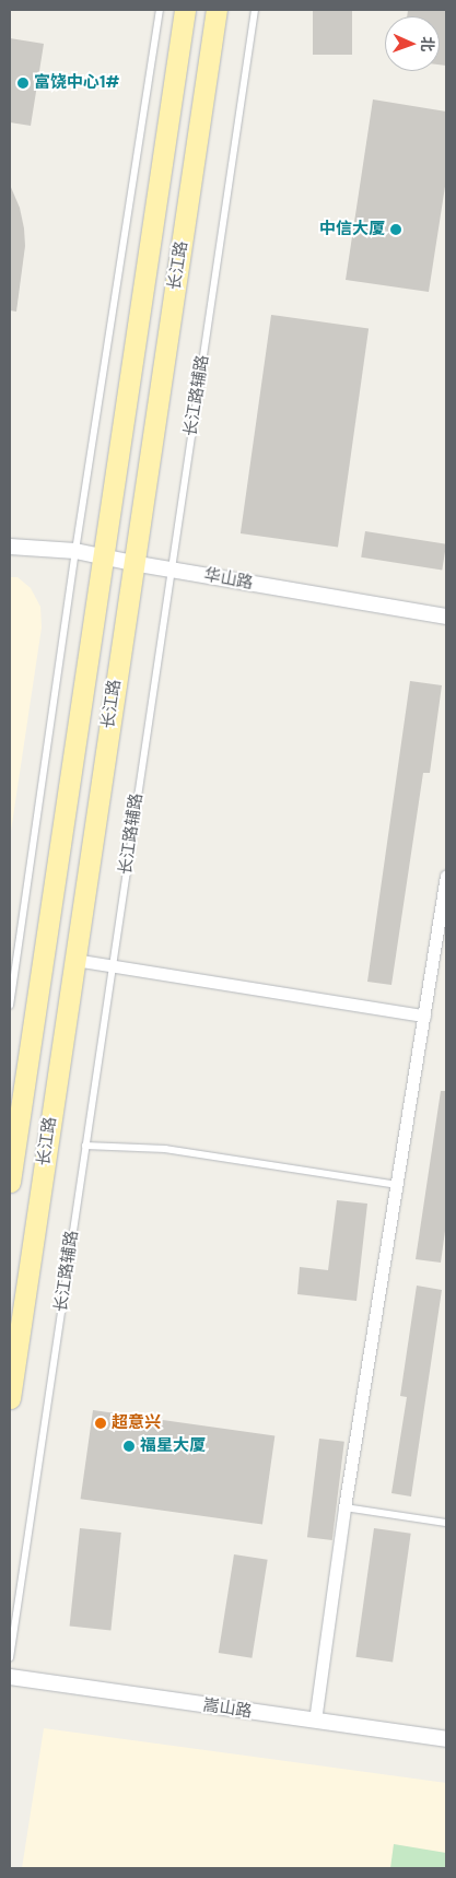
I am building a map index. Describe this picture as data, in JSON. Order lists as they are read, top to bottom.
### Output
{
  "streets": {
    "main road": ["长江路"],
    "street": ["华山路", "嵩山路"],
    "lane": ["长江路辅路"]
  },
  "crossings": [
    ["长江路", "华山路"],
    ["长江路辅路", "华山路"]
  ],
  "places": [
    "富饶中心1#",
    "中信大厦",
    "超意兴",
    "福星大厦"
  ],
  "north": "right"
}
